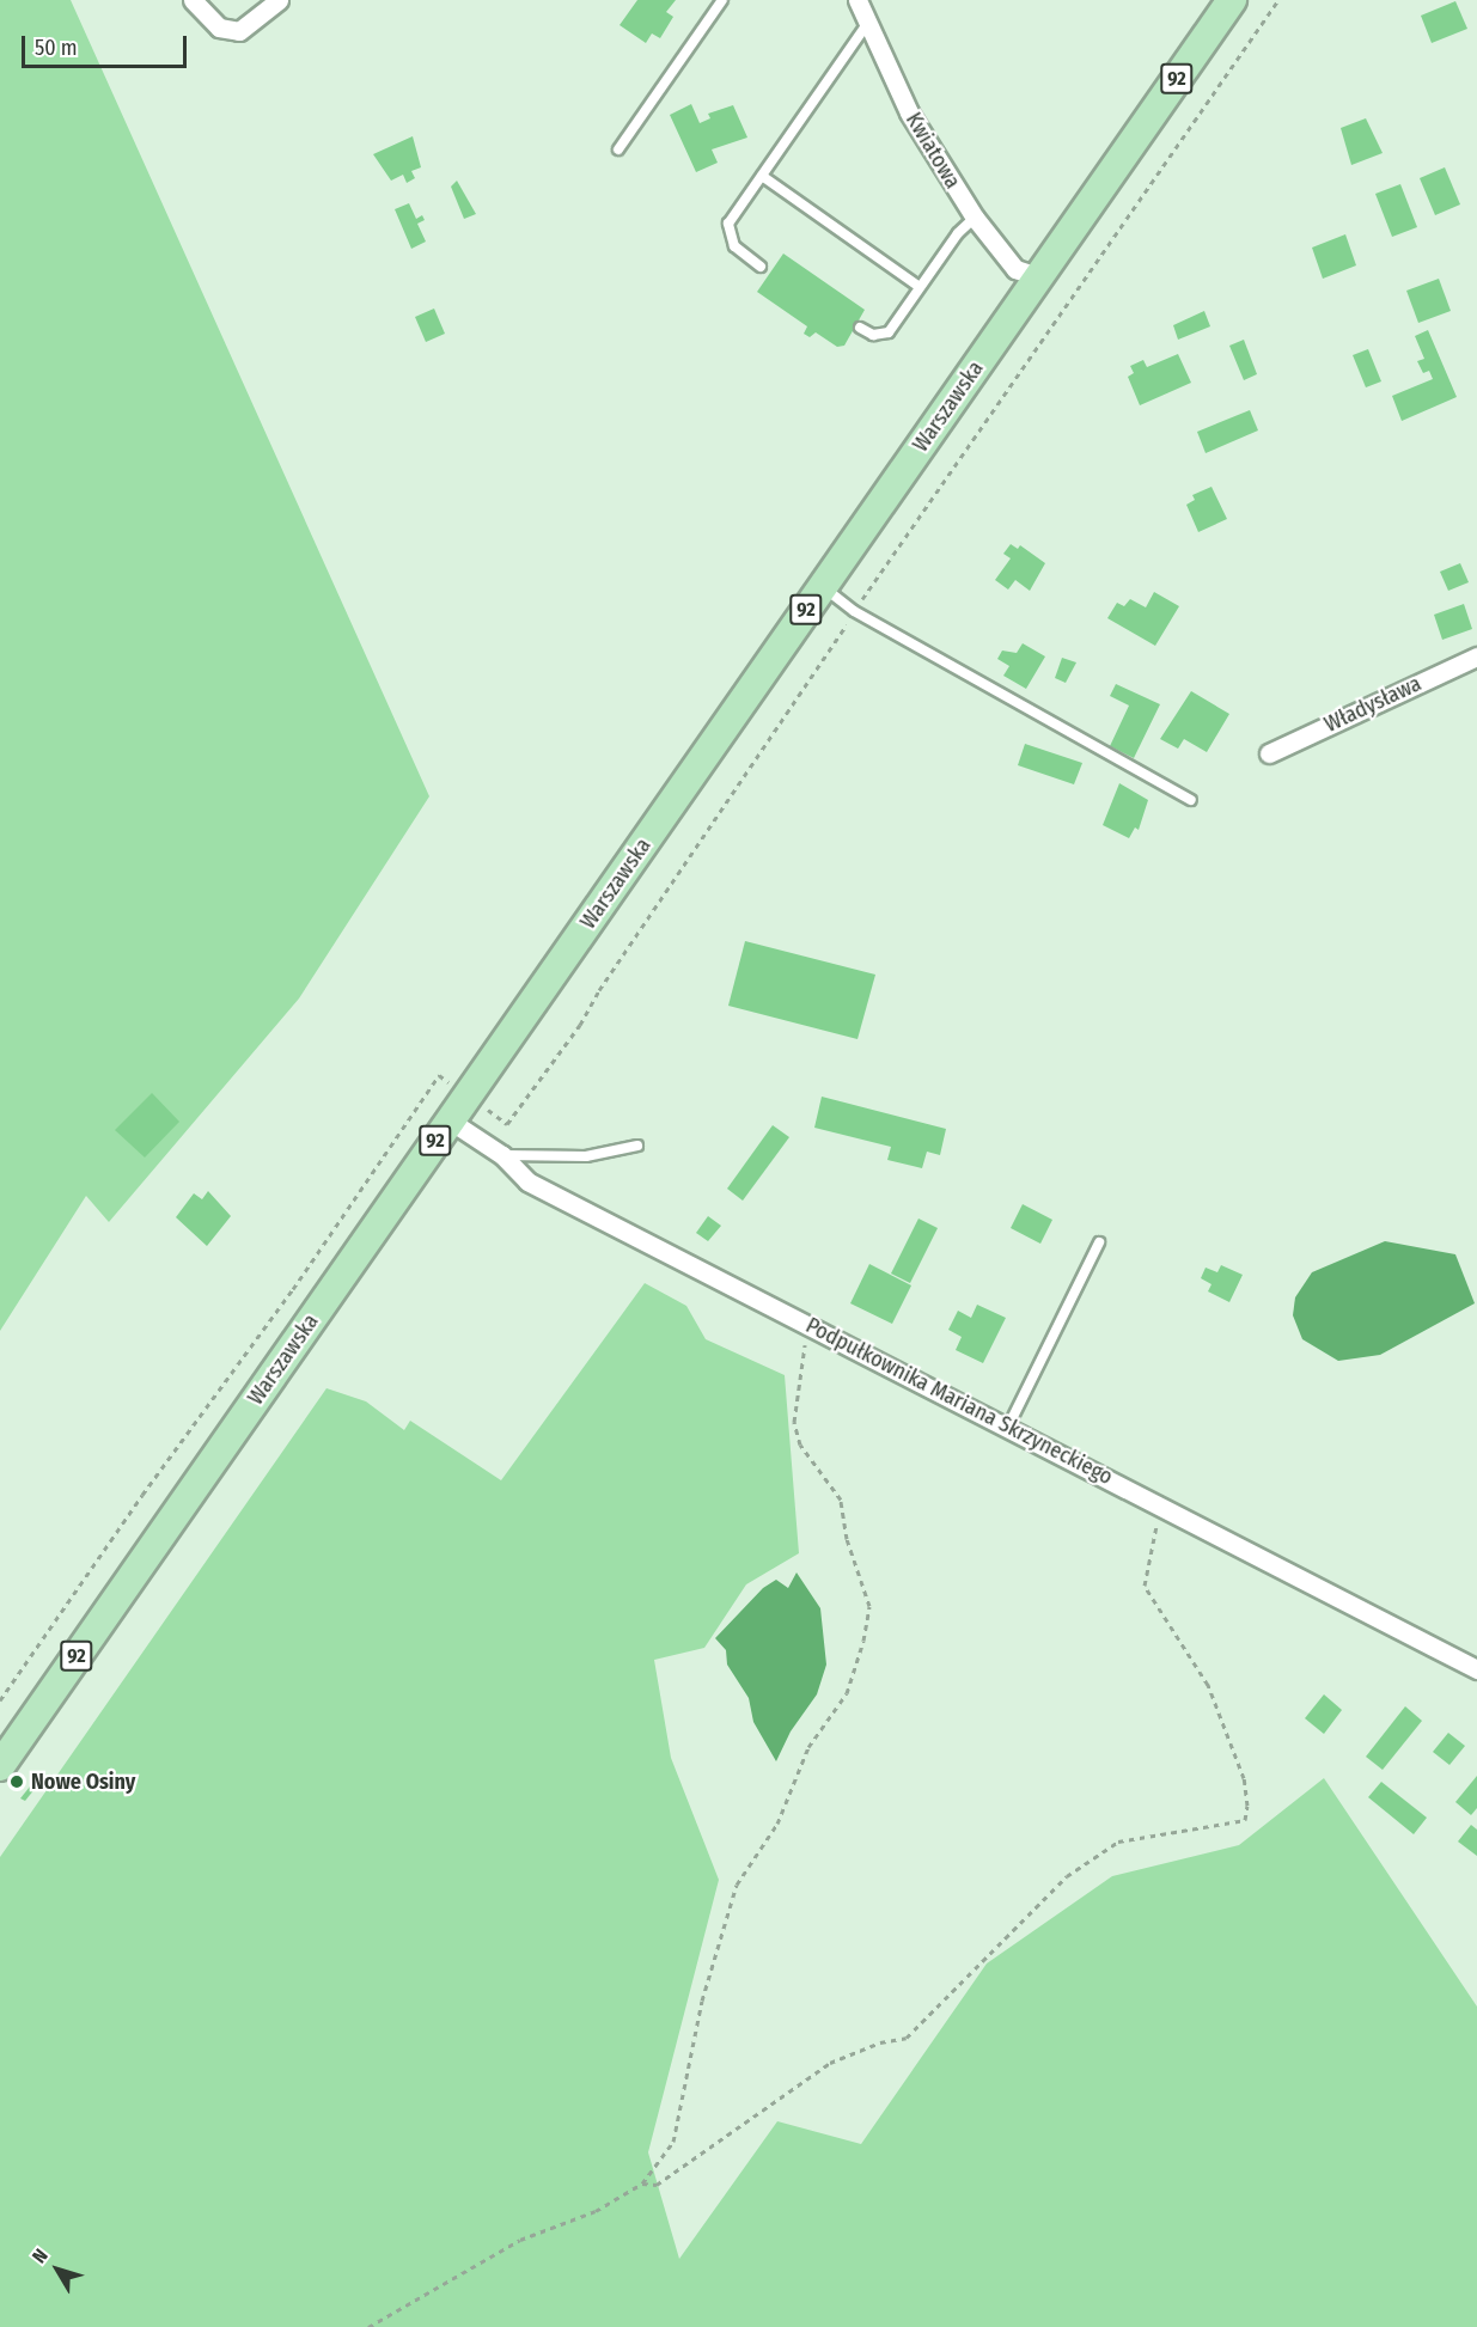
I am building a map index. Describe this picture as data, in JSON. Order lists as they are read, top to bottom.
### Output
{
  "streets": {
    "main road": ["92", "Warszawska"],
    "street": ["Kwiatowa", "Władysława", "Podpułkownika Mariana Skrzyneckiego"]
  },
  "crossings": [
    ["Kwiatowa", "Warszawska"],
    ["Warszawska", "Podpułkownika Mariana Skrzyneckiego"]
  ],
  "places": ["Nowe Osiny"],
  "scale_bar": "50 m",
  "north": "top left"
}
